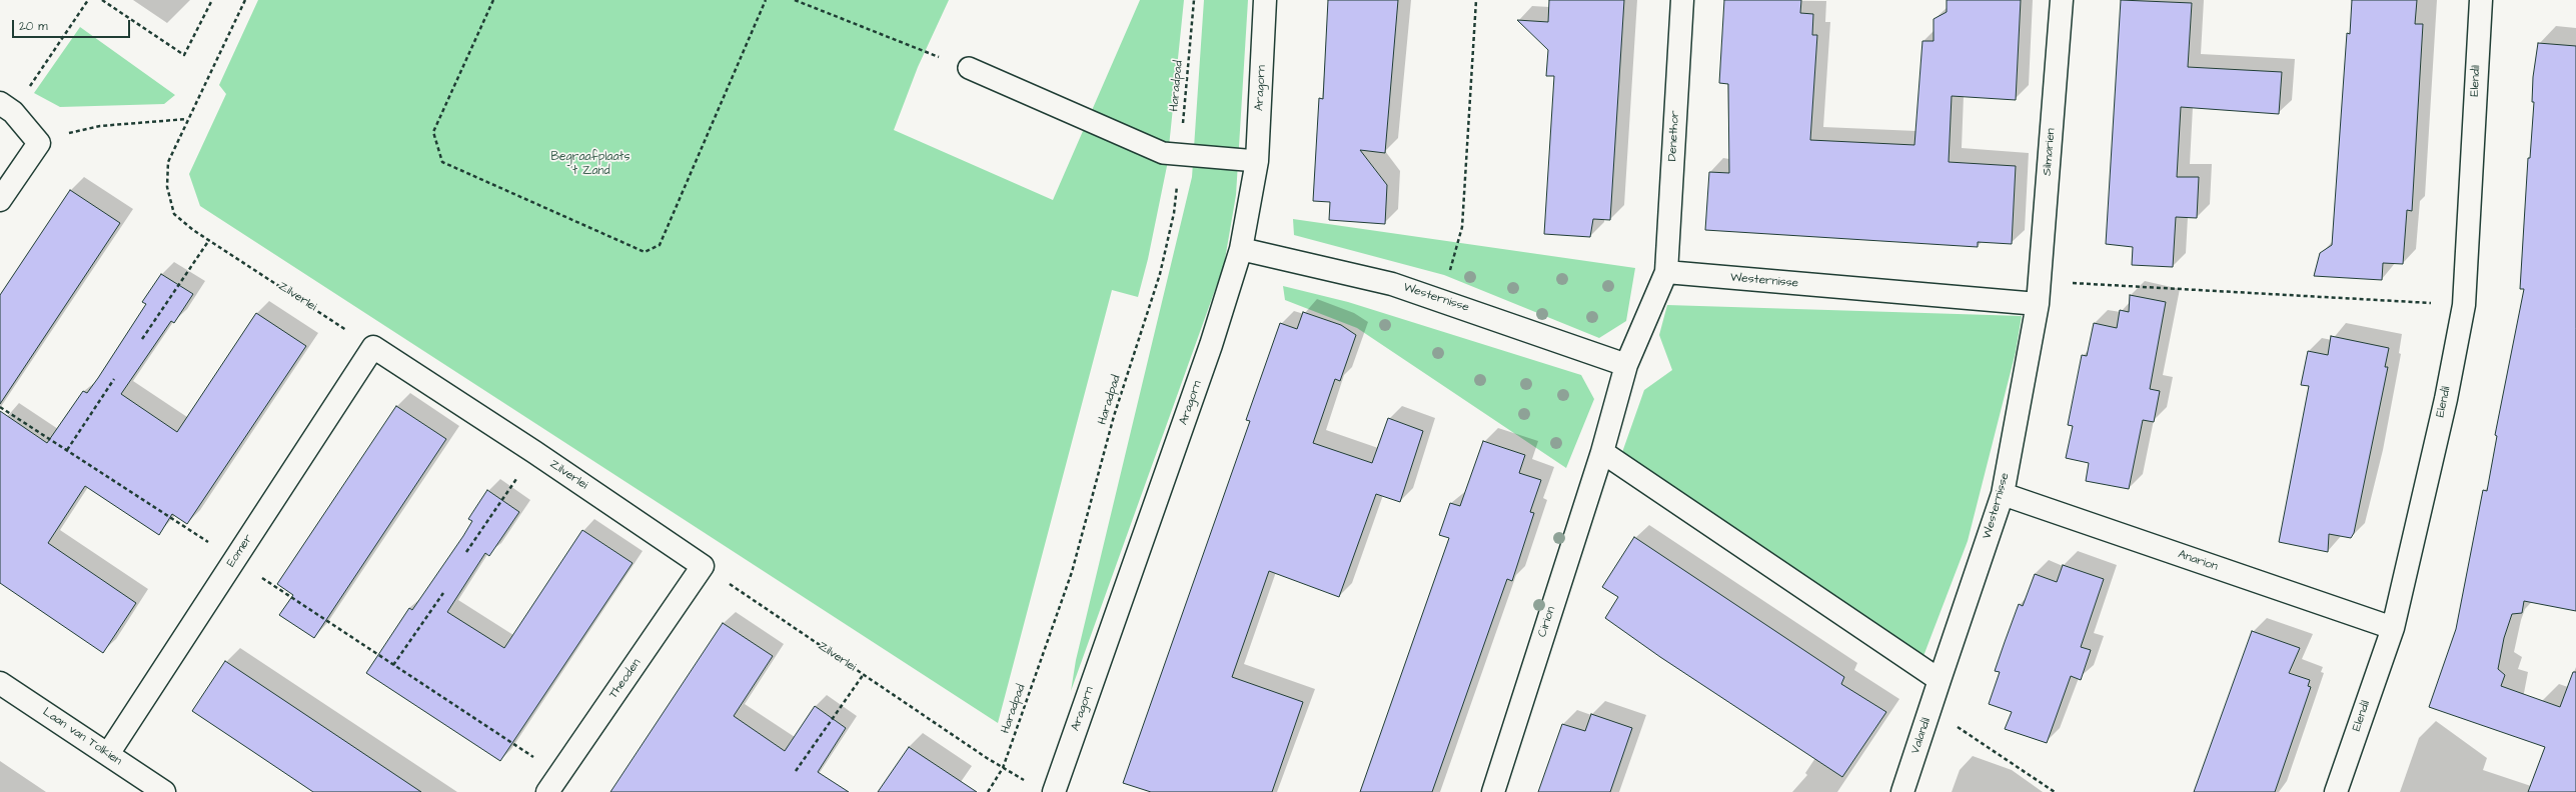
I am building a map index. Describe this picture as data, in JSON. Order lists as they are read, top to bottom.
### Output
{
  "streets": {
    "street": [
      "Elendil",
      "Aragorn",
      "Denethor",
      "Silmarien",
      "Westernisse",
      "Zilverlei",
      "Eomer",
      "Anarion",
      "Cirion",
      "Theoden",
      "Valandil",
      "Laan van Tolkien"
    ],
    "path": ["Haradpad"]
  },
  "crossings": [
    ["Elendil", "Anarion"],
    ["Haradpad", "Zilverlei"],
    ["Aragorn", "Westernisse"],
    ["Denethor", "Westernisse"],
    ["Silmarien", "Westernisse"],
    ["Westernisse", "Anarion"],
    ["Westernisse", "Valandil"],
    ["Zilverlei", "Eomer"],
    ["Zilverlei", "Theoden"],
    ["Eomer", "Laan van Tolkien"]
  ],
  "parks": ["Begraafplaats 't Zand"],
  "scale_bar": "20 m"
}
